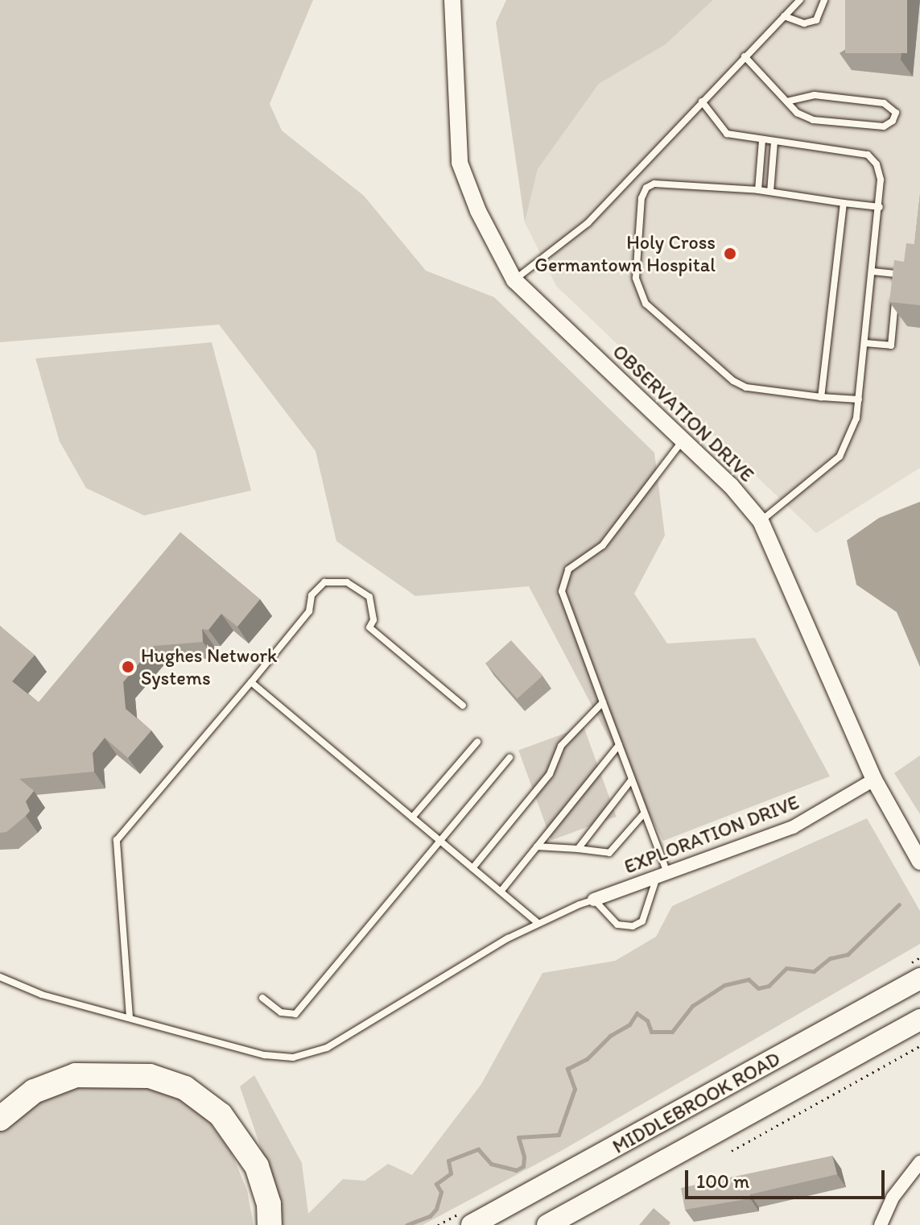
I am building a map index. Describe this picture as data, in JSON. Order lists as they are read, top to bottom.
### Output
{
  "streets": {
    "main road": ["MIDDLEBROOK ROAD"],
    "street": ["OBSERVATION DRIVE", "EXPLORATION DRIVE"]
  },
  "crossings": [
    ["OBSERVATION DRIVE", "EXPLORATION DRIVE"]
  ],
  "places": ["Holy Cross Germantown Hospital", "Hughes Network Systems"],
  "scale_bar": "100 m"
}
